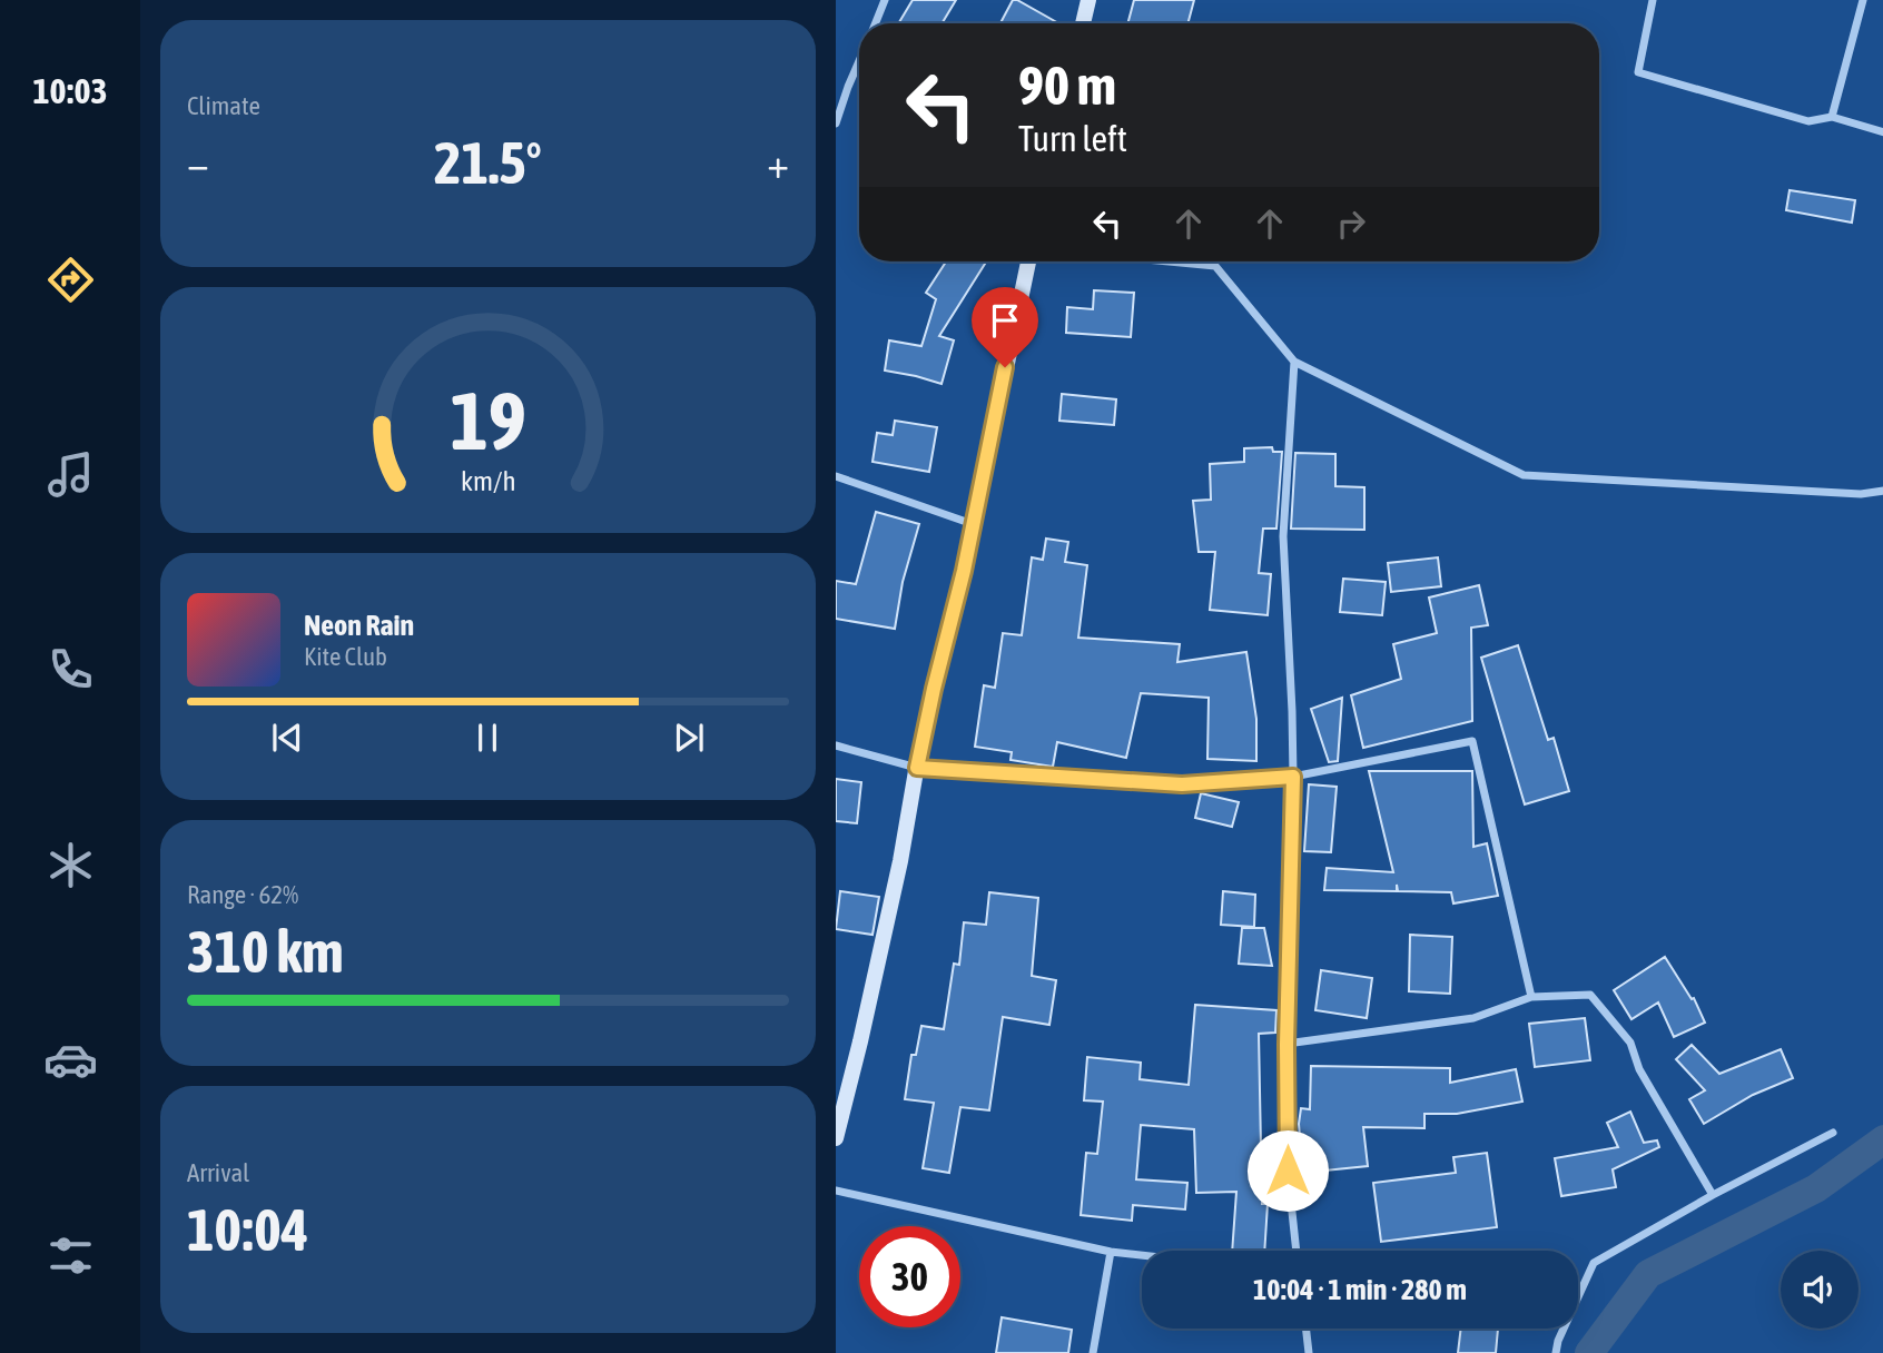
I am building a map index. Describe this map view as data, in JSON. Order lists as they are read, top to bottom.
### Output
{
  "page": {
    "tabs": "10:03",
    "tile": [
      "Climate",
      ["Range · 62%", "310 km"],
      ["Arrival", "10:04"]
    ],
    "turn": ["90 m", "Turn left"],
    "heat": ["−", "21.5°", "+"],
    "song": ["Neon Rain", "Kite Club"],
    "limit": "30",
    "trip": "10:04 · 1 min · 280 m",
    "gauge": ["19", "km/h"]
  }
}
